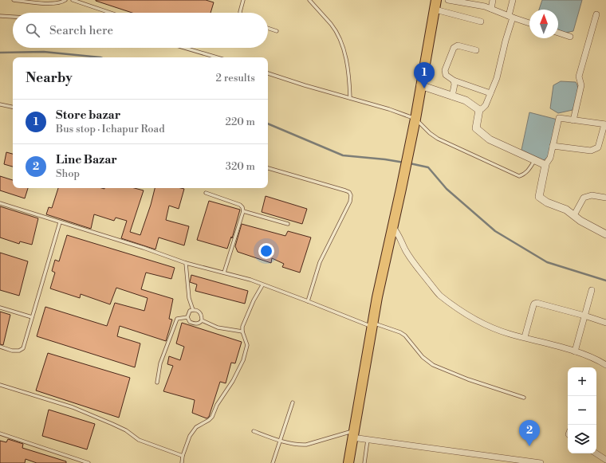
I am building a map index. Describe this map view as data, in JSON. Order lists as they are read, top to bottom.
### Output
{
  "north": "top",
  "page": {
    "search": "Search here",
    "heading": ["Nearby", "2 results"],
    "pins": ["1", "2"],
    "list": [
      {
        "mark": "1",
        "name": "Store bazar",
        "note": "Bus stop · Ichapur Road",
        "value": "220 m"
      },
      {
        "mark": "2",
        "name": "Line Bazar",
        "note": "Shop",
        "value": "320 m"
      }
    ],
    "map_buttons": ["+", "−"]
  }
}
